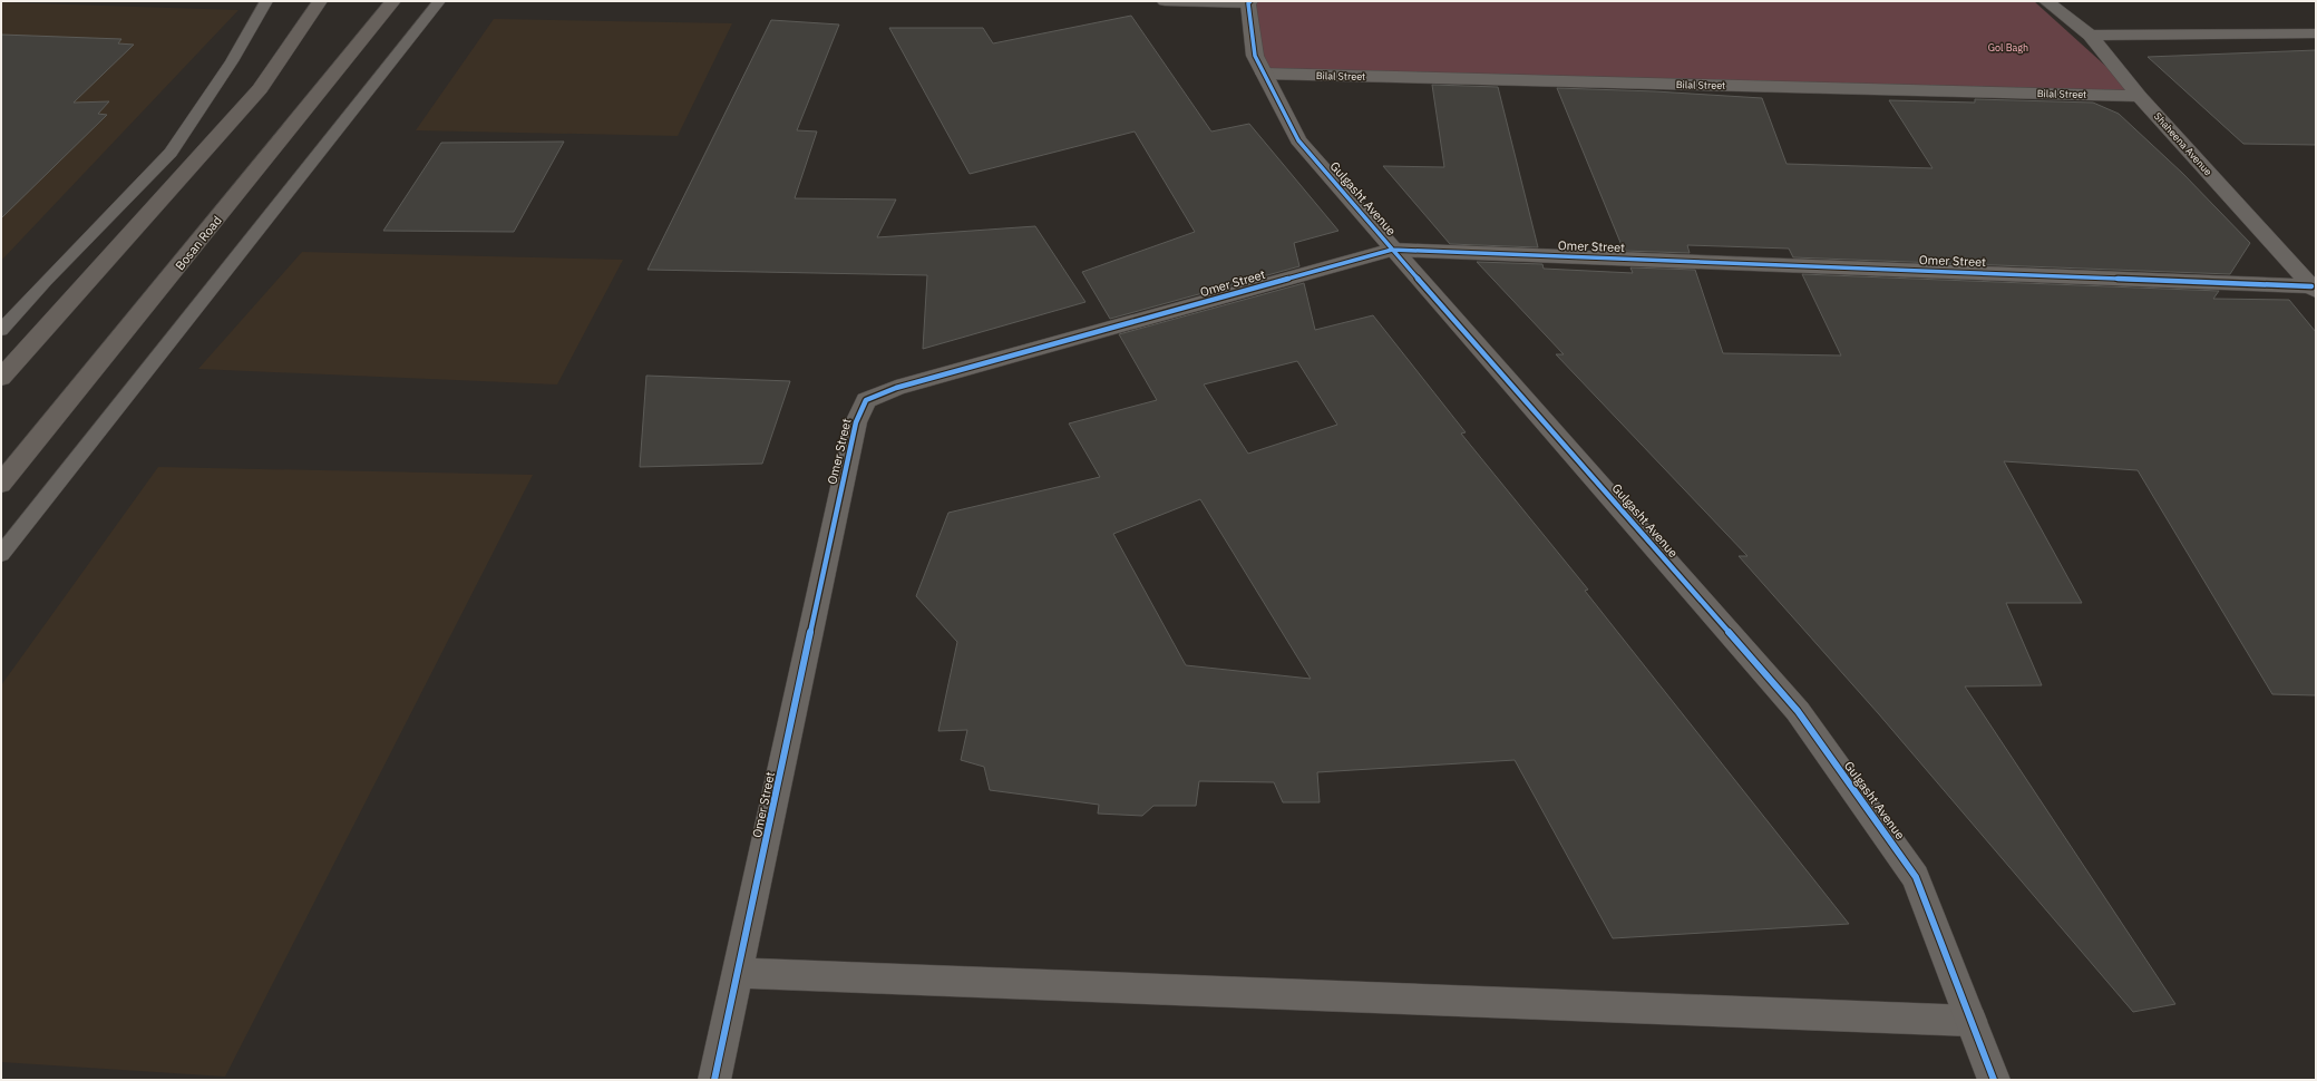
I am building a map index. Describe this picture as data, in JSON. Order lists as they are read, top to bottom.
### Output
{
  "streets": {
    "main road": ["Bosan Road"],
    "street": [
      "Bilal Street",
      "Shaheena Avenue",
      "Gulgasht Avenue",
      "Omer Street"
    ]
  },
  "crossings": [
    ["Bilal Street", "Shaheena Avenue"],
    ["Bilal Street", "Gulgasht Avenue"],
    ["Shaheena Avenue", "Omer Street"],
    ["Gulgasht Avenue", "Omer Street"]
  ],
  "parks": ["Gol Bagh"]
}
